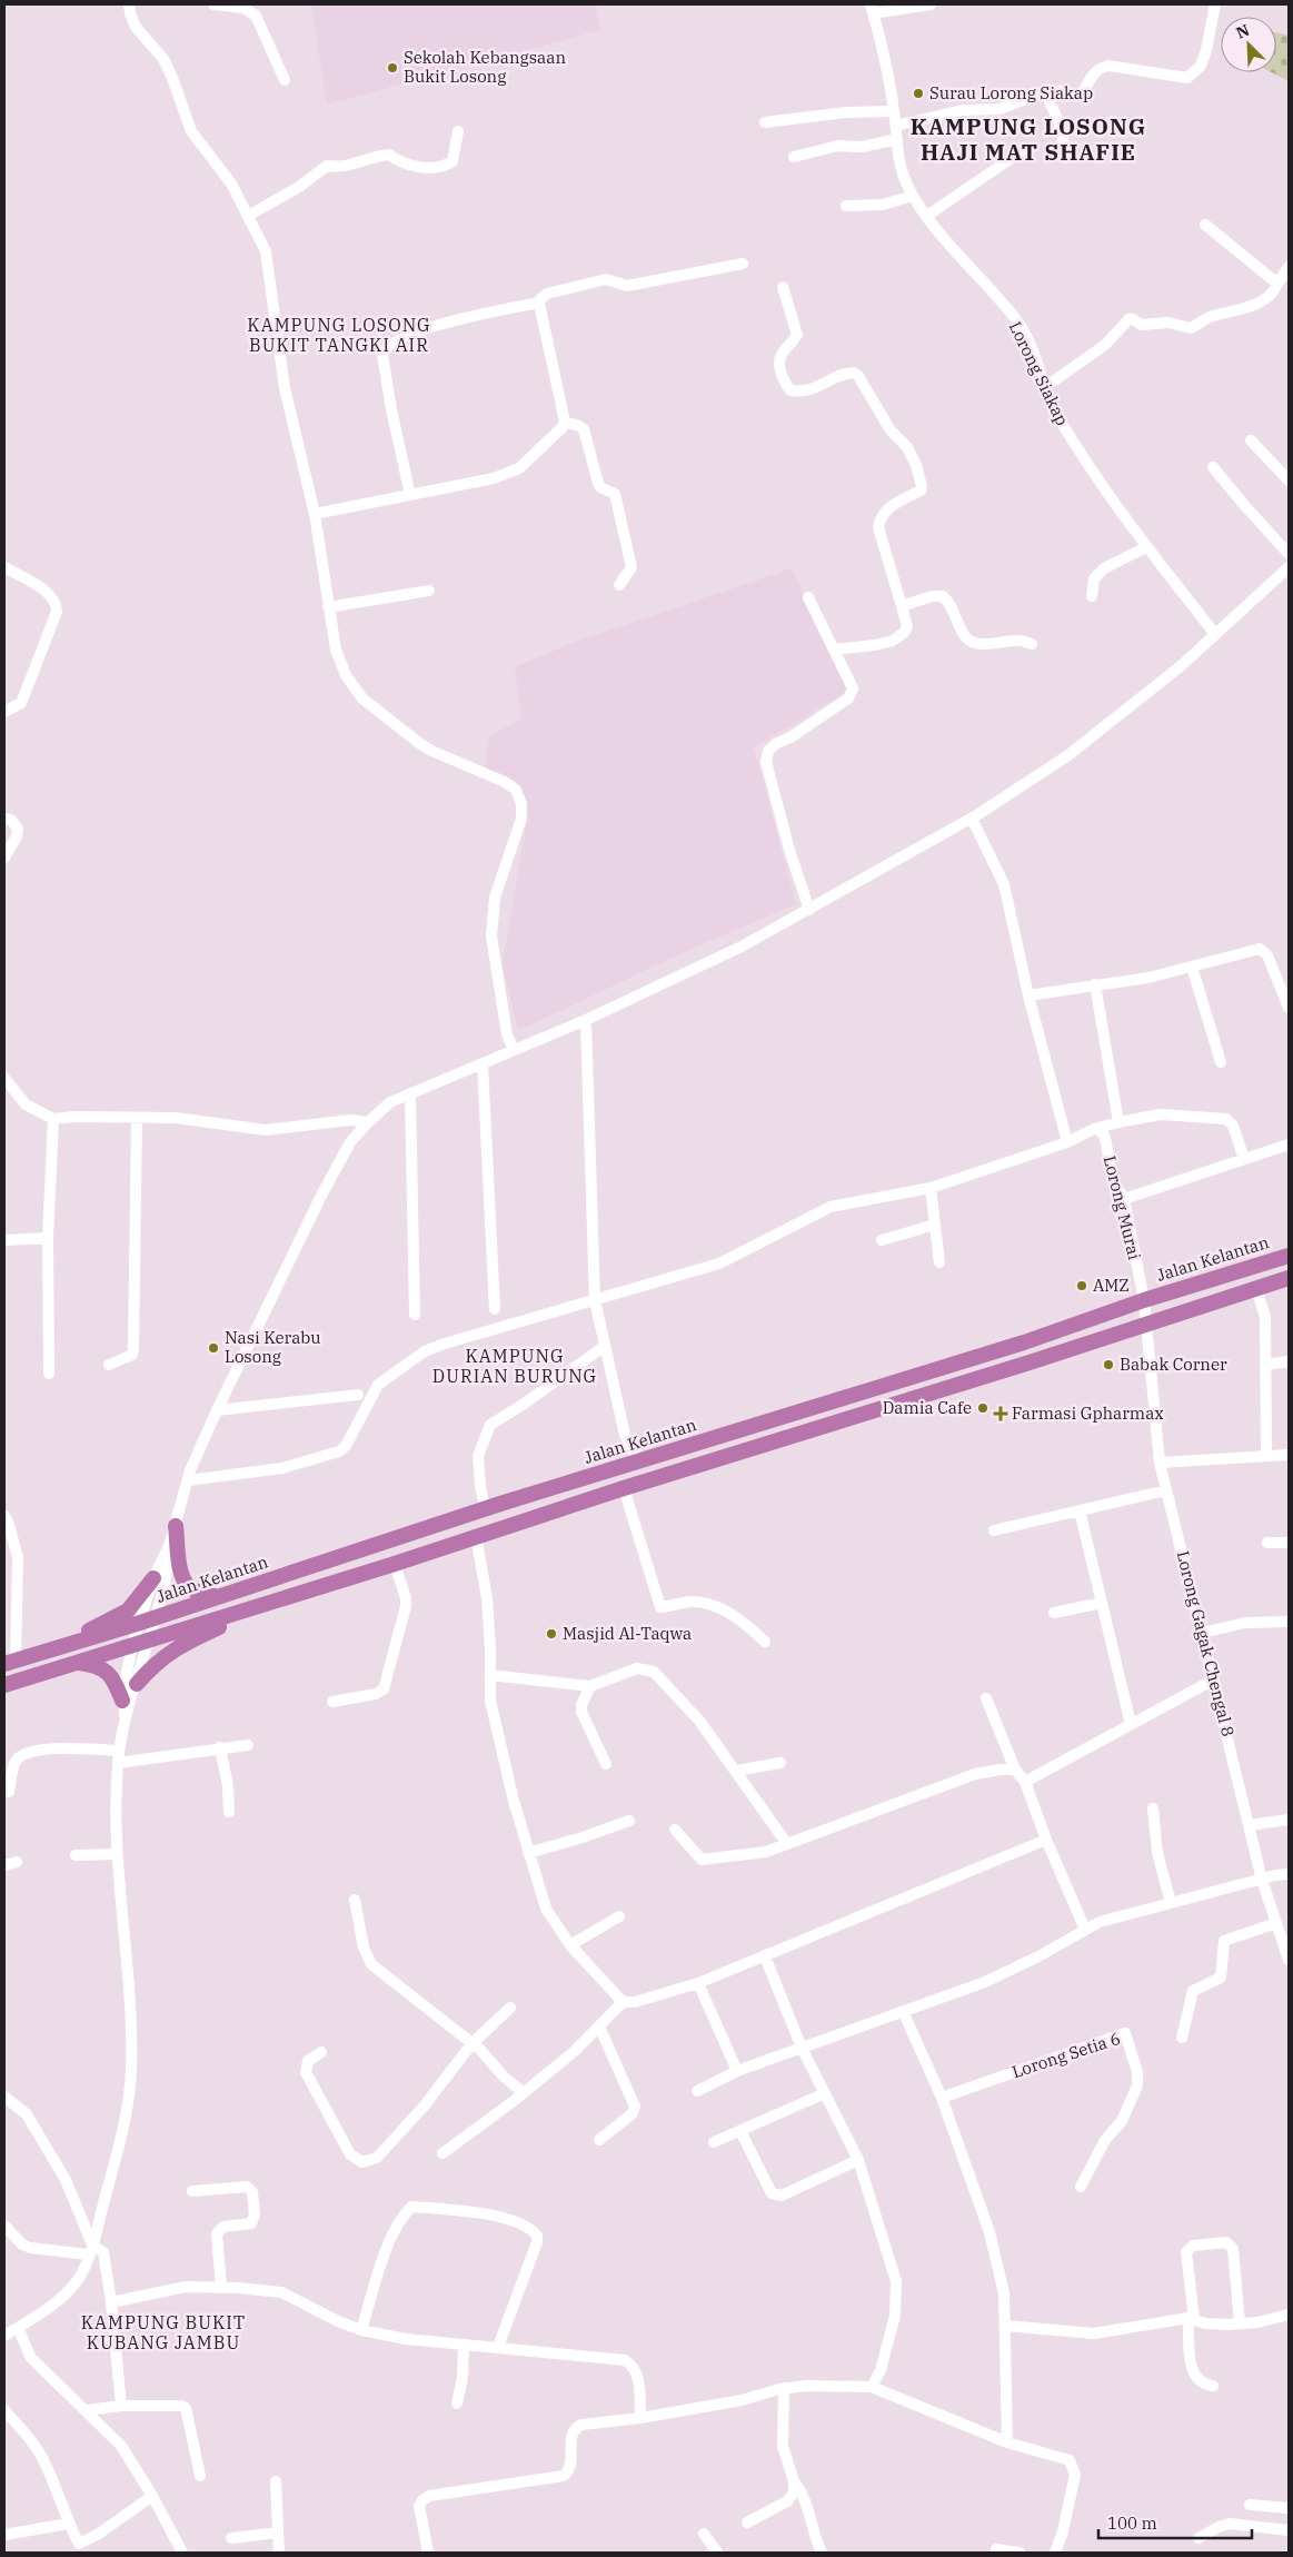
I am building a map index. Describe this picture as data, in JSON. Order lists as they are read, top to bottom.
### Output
{
  "streets": {
    "highway": ["Jalan Kelantan"],
    "street": [
      "Lorong Siakap",
      "Lorong Murai",
      "Lorong Gagak Chengal 8",
      "Lorong Setia 6"
    ]
  },
  "crossings": [
    ["Lorong Murai", "Jalan Kelantan"],
    ["Lorong Murai", "Lorong Gagak Chengal 8"]
  ],
  "districts": [
    "KAMPUNG LOSONG HAJI MAT SHAFIE",
    "KAMPUNG LOSONG BUKIT TANGKI AIR",
    "KAMPUNG DURIAN BURUNG",
    "KAMPUNG BUKIT KUBANG JAMBU"
  ],
  "places": {
    "other": [
      "Sekolah Kebangsaan Bukit Losong",
      "Surau Lorong Siakap",
      "AMZ",
      "Nasi Kerabu Losong",
      "Babak Corner",
      "Damia Cafe",
      "Masjid Al-Taqwa"
    ],
    "health": ["Farmasi Gpharmax"]
  },
  "scale_bar": "100 m",
  "north": "top left"
}
